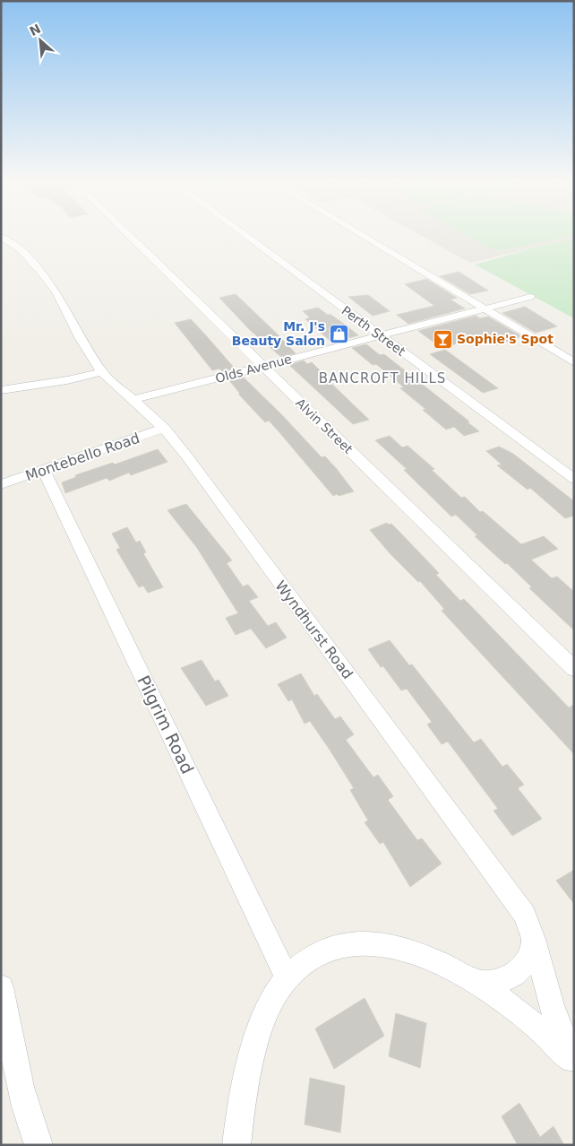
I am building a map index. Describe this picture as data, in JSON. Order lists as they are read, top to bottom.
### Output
{
  "streets": {
    "street": [
      "Perth Street",
      "Olds Avenue",
      "Alvin Street",
      "Montebello Road",
      "Wyndhurst Road",
      "Pilgrim Road"
    ]
  },
  "crossings": [
    ["Perth Street", "Olds Avenue"],
    ["Olds Avenue", "Alvin Street"],
    ["Olds Avenue", "Wyndhurst Road"],
    ["Montebello Road", "Wyndhurst Road"],
    ["Montebello Road", "Pilgrim Road"]
  ],
  "districts": ["BANCROFT HILLS"],
  "places": {
    "shop": ["Mr. J's Beauty Salon"],
    "bar": ["Sophie's Spot"]
  },
  "north": "top left"
}
